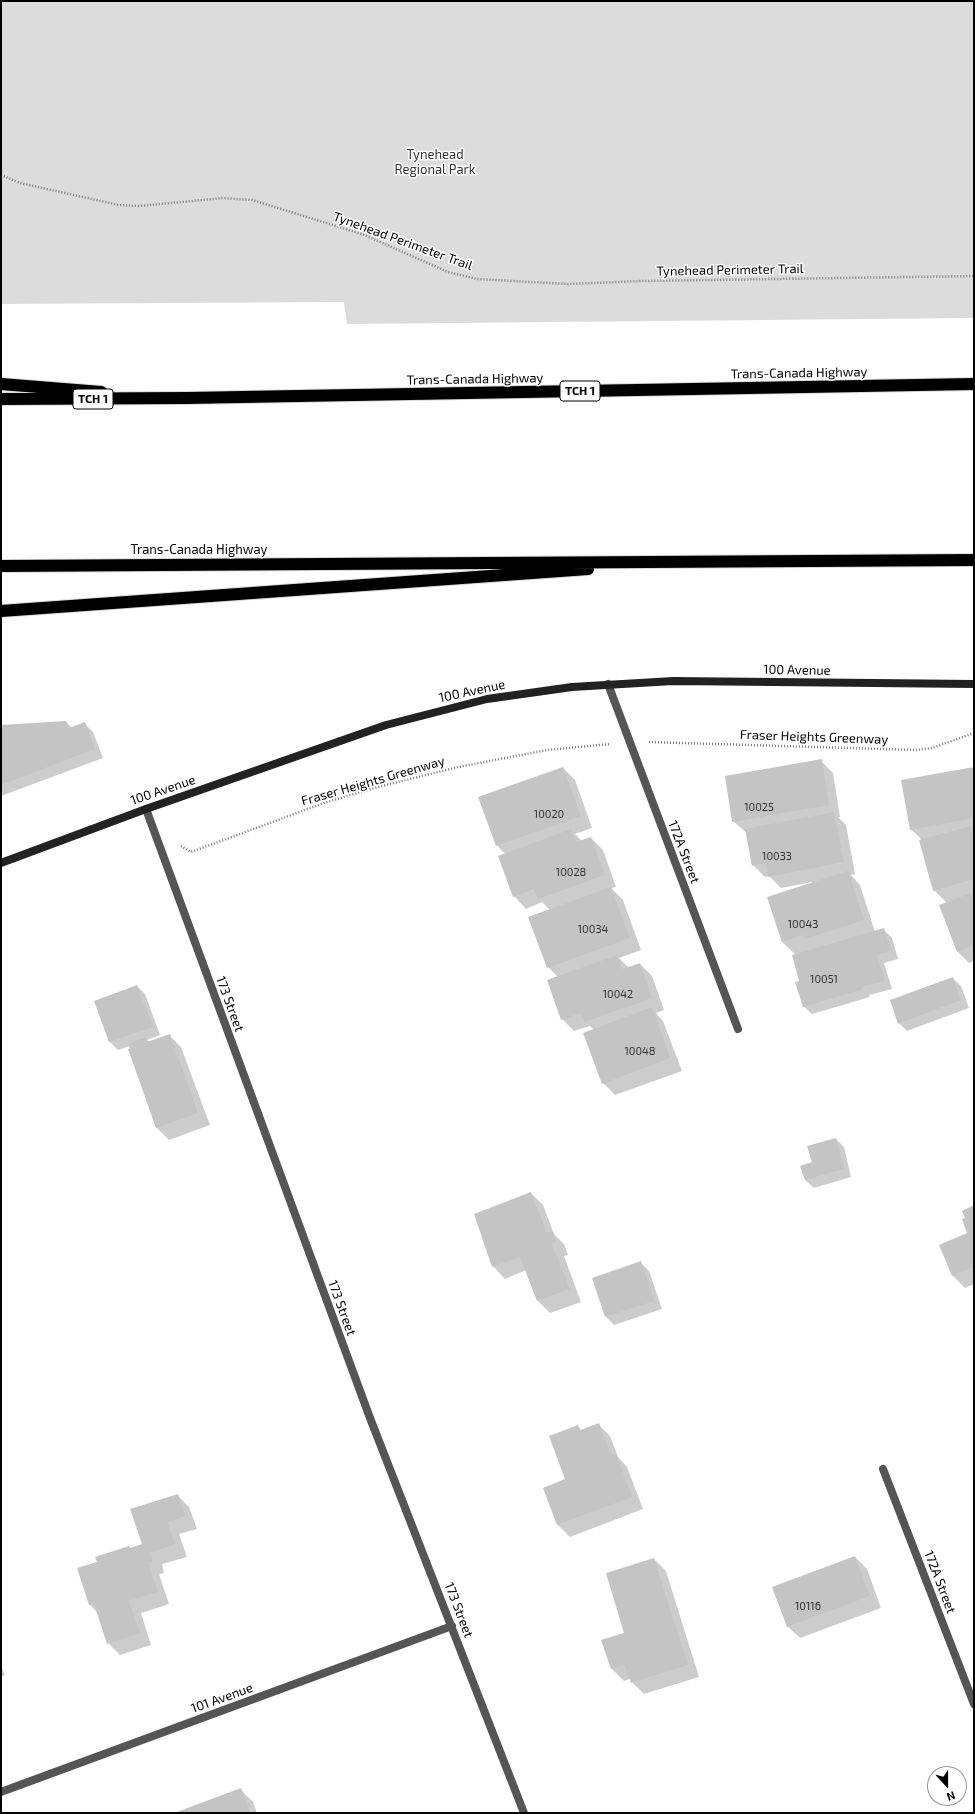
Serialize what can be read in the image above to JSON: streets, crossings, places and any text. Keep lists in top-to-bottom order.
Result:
{
  "streets": {
    "highway": ["Trans-Canada Highway", "TCH 1"],
    "street": [
      "100 Avenue",
      "172A Street",
      "173 Street",
      "101 Avenue"
    ],
    "path": ["Tynehead Perimeter Trail", "Fraser Heights Greenway"]
  },
  "crossings": [
    ["100 Avenue", "172A Street"],
    ["100 Avenue", "173 Street"],
    ["Fraser Heights Greenway", "173 Street"],
    ["173 Street", "101 Avenue"]
  ],
  "parks": ["Tynehead Regional Park"],
  "house_numbers": [
    "10025",
    "10020",
    "10033",
    "10028",
    "10043",
    "10034",
    "10051",
    "10042",
    "10048",
    "10116"
  ],
  "north": "bottom"
}
